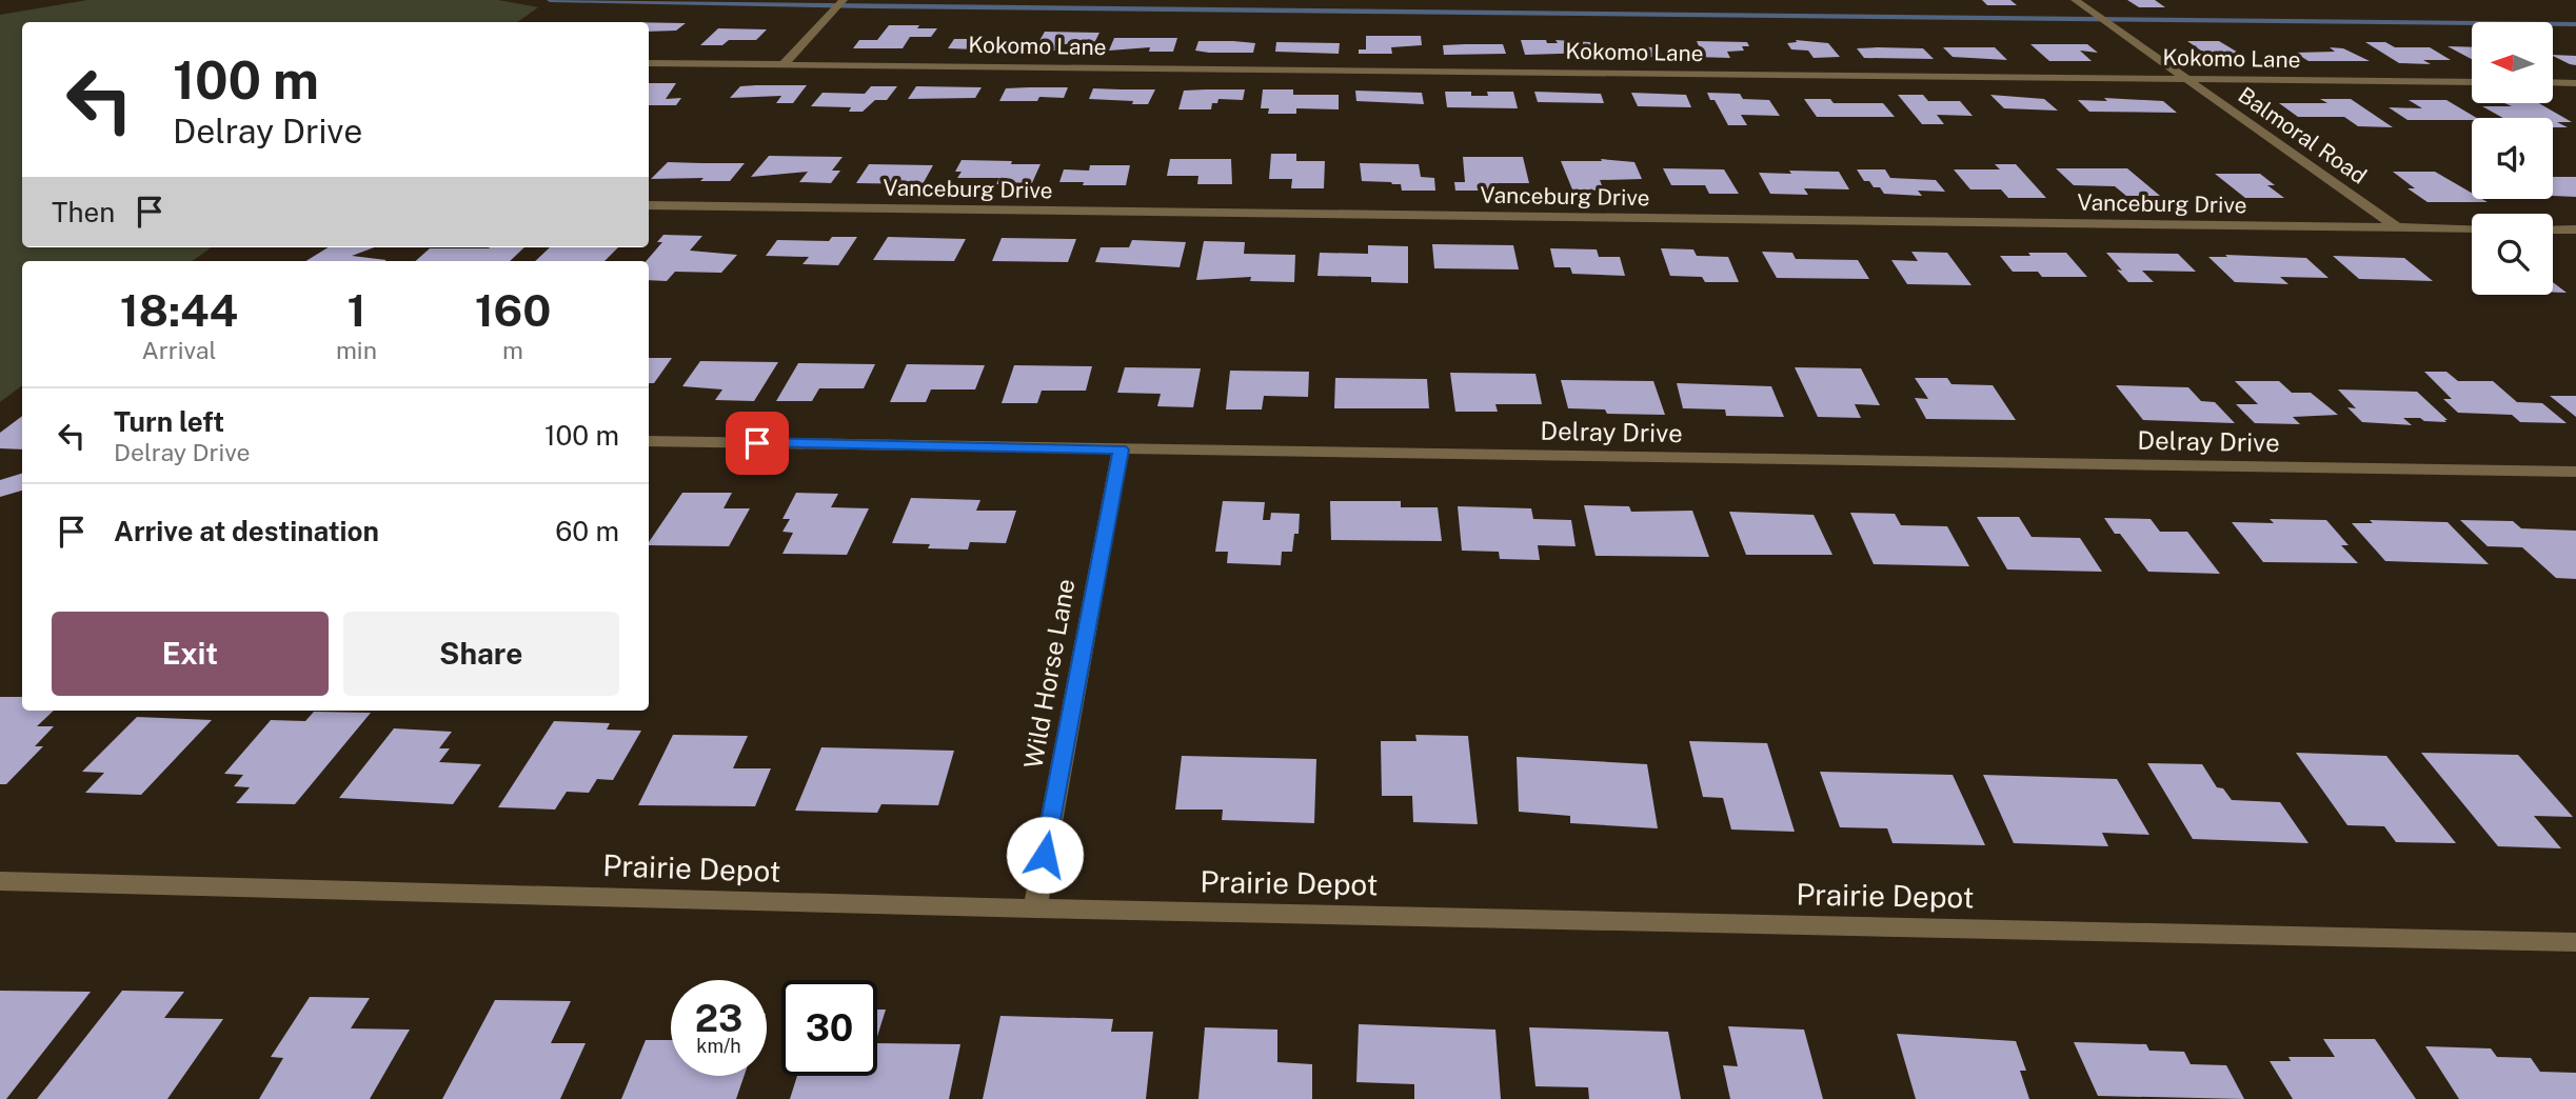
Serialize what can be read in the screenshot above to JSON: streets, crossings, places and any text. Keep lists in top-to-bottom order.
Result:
{
  "streets": {
    "street": [
      "Kokomo Lane",
      "Balmoral Road",
      "Vanceburg Drive",
      "Delray Drive",
      "Wild Horse Lane",
      "Prairie Depot"
    ]
  },
  "crossings": [
    ["Kokomo Lane", "Balmoral Road"],
    ["Balmoral Road", "Vanceburg Drive"],
    ["Delray Drive", "Wild Horse Lane"],
    ["Wild Horse Lane", "Prairie Depot"]
  ],
  "north": "left",
  "page": {
    "turn": ["100 m", "Delray Drive"],
    "then": "Then",
    "eta": [
      "18:44",
      "Arrival",
      "1",
      "min",
      "160",
      "m"
    ],
    "list": [
      {
        "name": "Turn left",
        "note": "Delray Drive",
        "value": "100 m"
      },
      {
        "name": "Arrive at destination",
        "value": "60 m"
      }
    ],
    "buttons": ["Exit", "Share"],
    "speed": "23 km/h",
    "limit": "30"
  }
}
